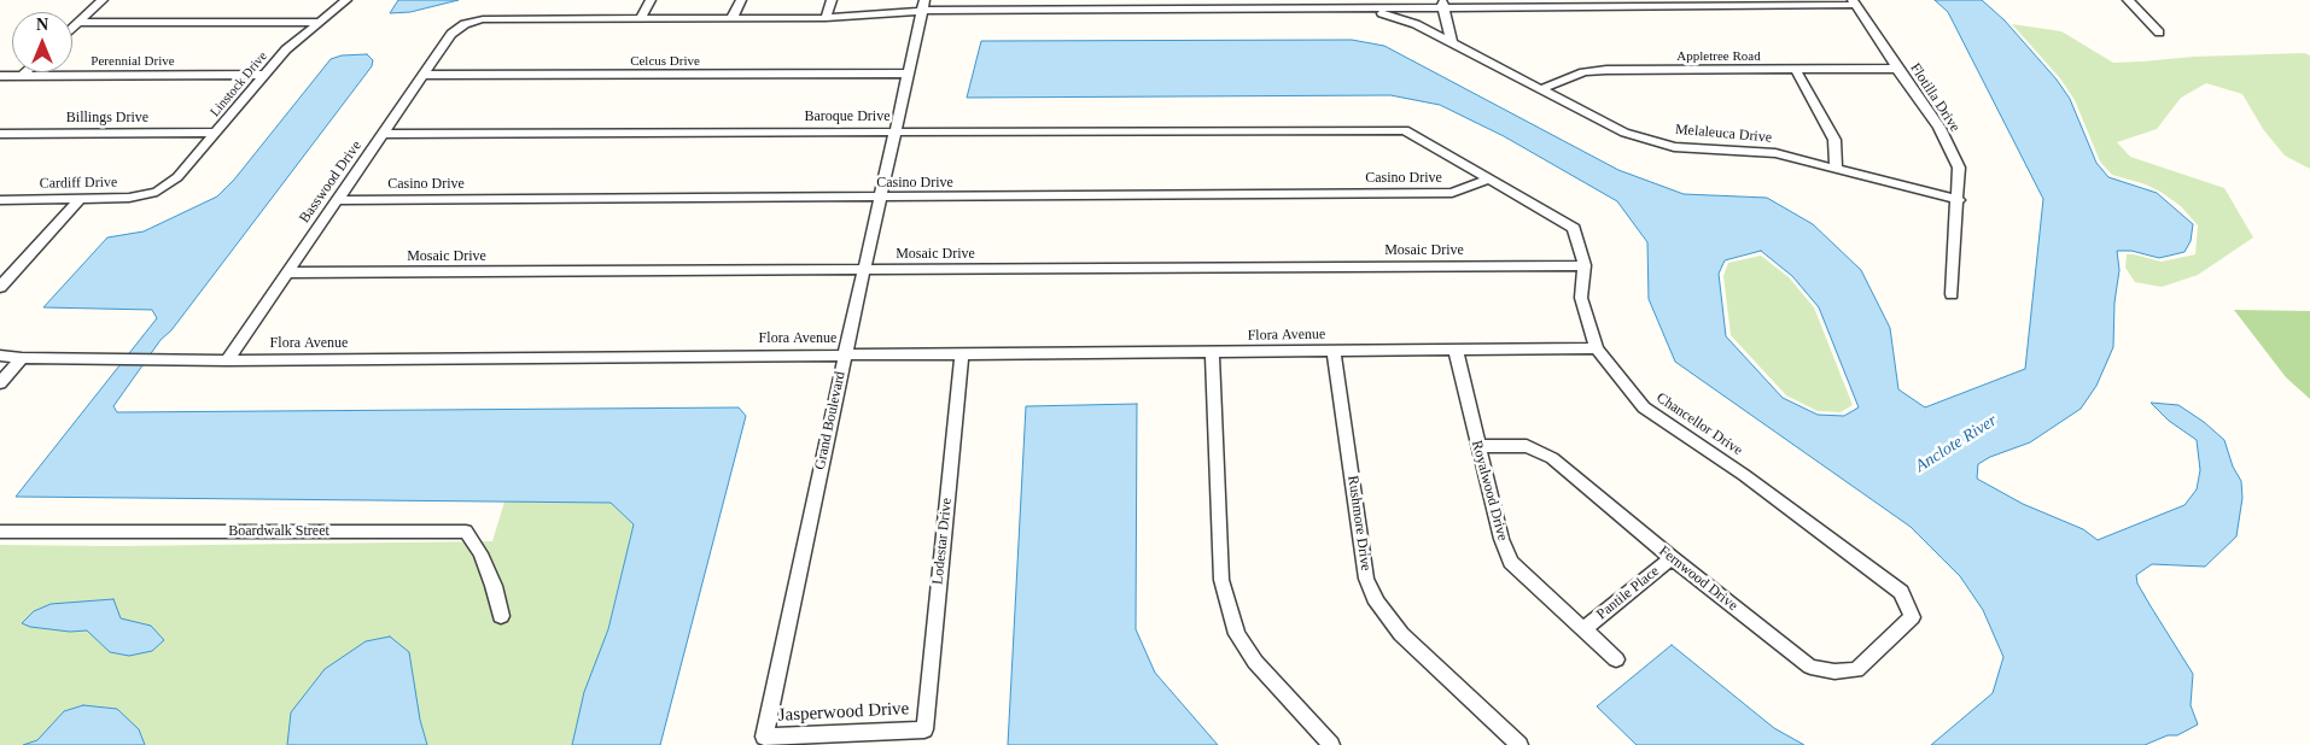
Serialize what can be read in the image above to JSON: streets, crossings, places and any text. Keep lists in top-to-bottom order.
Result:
{
  "streets": {
    "street": [
      "Appletree Road",
      "Perennial Drive",
      "Celcus Drive",
      "Linstock Drive",
      "Flotilla Drive",
      "Baroque Drive",
      "Billings Drive",
      "Melaleuca Drive",
      "Casino Drive",
      "Basswood Drive",
      "Cardiff Drive",
      "Mosaic Drive",
      "Flora Avenue",
      "Grand Boulevard",
      "Chancellor Drive",
      "Royalwood Drive",
      "Rushmore Drive",
      "Boardwalk Street",
      "Lodestar Drive",
      "Fernwood Drive",
      "Pantile Place",
      "Jasperwood Drive"
    ]
  },
  "crossings": [
    ["Appletree Road", "Flotilla Drive"],
    ["Appletree Road", "Melaleuca Drive"],
    ["Perennial Drive", "Linstock Drive"],
    ["Celcus Drive", "Basswood Drive"],
    ["Celcus Drive", "Grand Boulevard"],
    ["Linstock Drive", "Billings Drive"],
    ["Linstock Drive", "Cardiff Drive"],
    ["Flotilla Drive", "Melaleuca Drive"],
    ["Baroque Drive", "Basswood Drive"],
    ["Baroque Drive", "Grand Boulevard"],
    ["Baroque Drive", "Chancellor Drive"],
    ["Casino Drive", "Basswood Drive"],
    ["Casino Drive", "Grand Boulevard"],
    ["Casino Drive", "Chancellor Drive"],
    ["Basswood Drive", "Mosaic Drive"],
    ["Basswood Drive", "Flora Avenue"],
    ["Mosaic Drive", "Grand Boulevard"],
    ["Mosaic Drive", "Chancellor Drive"],
    ["Flora Avenue", "Grand Boulevard"],
    ["Flora Avenue", "Chancellor Drive"],
    ["Flora Avenue", "Royalwood Drive"],
    ["Flora Avenue", "Rushmore Drive"],
    ["Flora Avenue", "Lodestar Drive"],
    ["Grand Boulevard", "Jasperwood Drive"],
    ["Chancellor Drive", "Fernwood Drive"],
    ["Royalwood Drive", "Fernwood Drive"],
    ["Royalwood Drive", "Pantile Place"],
    ["Lodestar Drive", "Jasperwood Drive"],
    ["Fernwood Drive", "Pantile Place"]
  ],
  "water": ["Anclote River"],
  "north": "top"
}
